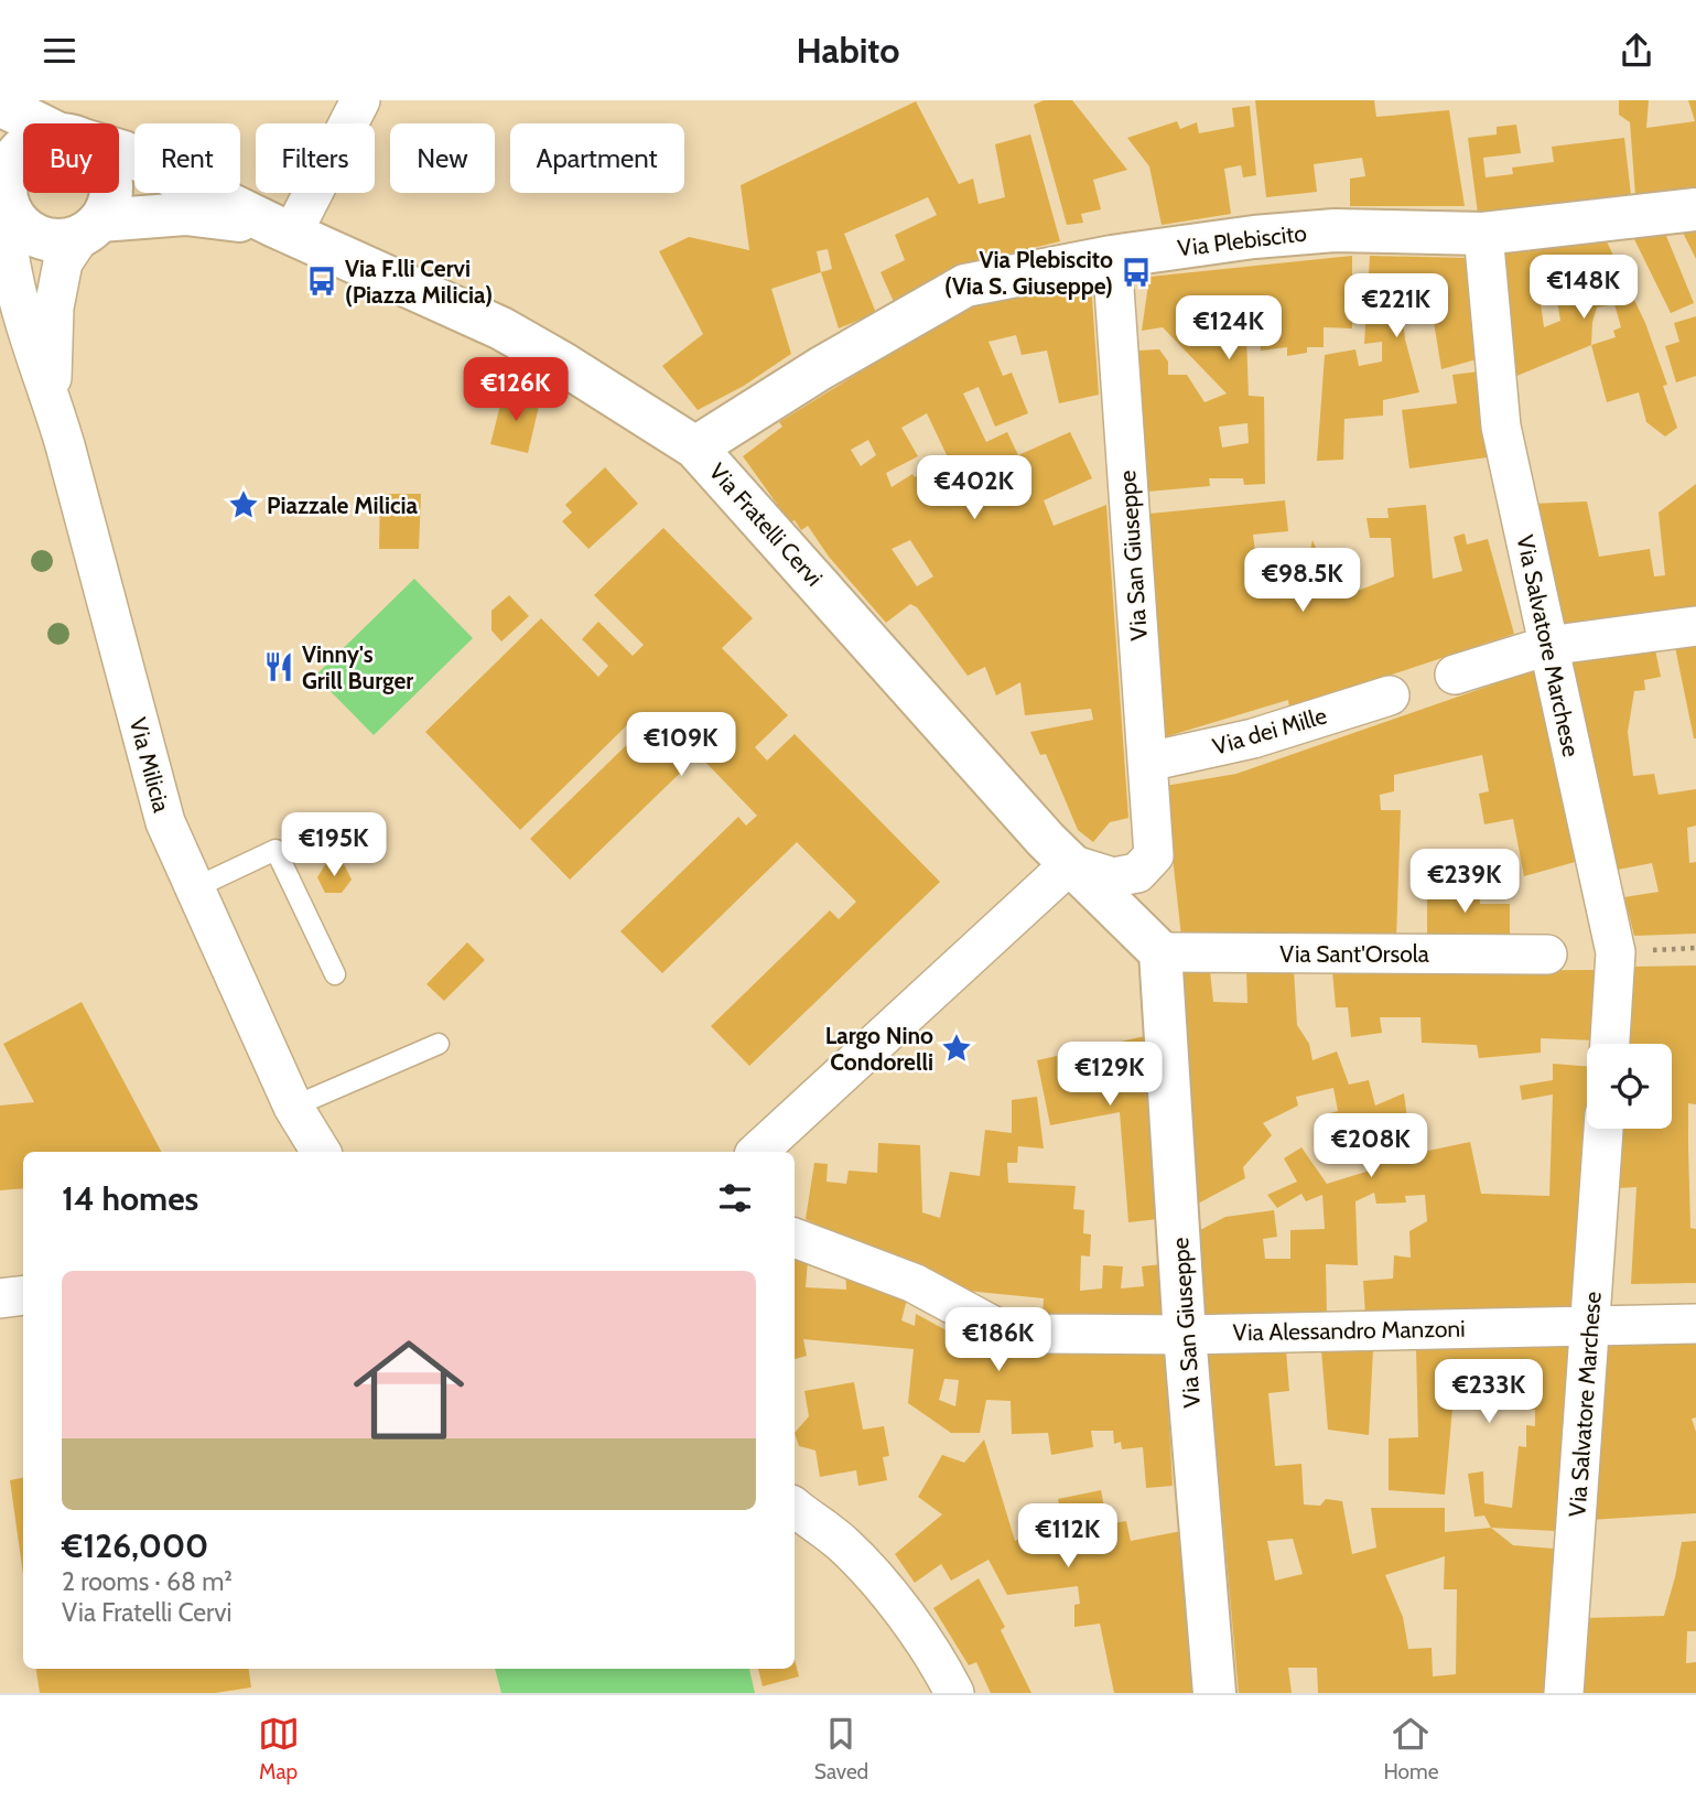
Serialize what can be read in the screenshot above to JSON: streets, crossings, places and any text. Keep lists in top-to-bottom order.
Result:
{
  "streets": {
    "main road": ["Via Plebiscito", "Via Fratelli Cervi", "Via San Giuseppe"],
    "street": [
      "Via Salvatore Marchese",
      "Via dei Mille",
      "Via Milicia",
      "Via Sant'Orsola",
      "Via Alessandro Manzoni"
    ]
  },
  "crossings": [
    ["Via Plebiscito", "Via Fratelli Cervi"],
    ["Via Plebiscito", "Via San Giuseppe"],
    ["Via Plebiscito", "Via Salvatore Marchese"],
    ["Via Fratelli Cervi", "Via San Giuseppe"],
    ["Via Fratelli Cervi", "Via Sant'Orsola"],
    ["Via San Giuseppe", "Via dei Mille"],
    ["Via San Giuseppe", "Via Sant'Orsola"],
    ["Via San Giuseppe", "Via Alessandro Manzoni"],
    ["Via Salvatore Marchese", "Via Alessandro Manzoni"]
  ],
  "places": {
    "bus stop": ["Via Plebiscito (Via S. Giuseppe)", "Via F.lli Cervi (Piazza Milicia)"],
    "place": ["Piazzale Milicia", "Largo Nino Condorelli"],
    "restaurant": ["Vinny's Grill Burger"]
  },
  "page": {
    "header": "Habito",
    "chip": [
      "Buy",
      "Rent",
      "Filters",
      "New",
      "Apartment"
    ],
    "price": [
      "€148K",
      "€221K",
      "€124K",
      "€126K",
      "€402K",
      "€98.5K",
      "€109K",
      "€195K",
      "€239K",
      "€129K",
      "€208K",
      "€186K",
      "€233K",
      "€112K"
    ],
    "heading": "14 homes",
    "list": [
      {
        "name": "€126,000",
        "note": "2 rooms · 68 m² · Via Fratelli Cervi"
      }
    ],
    "tabs": ["Map", "Saved", "Home"]
  }
}
